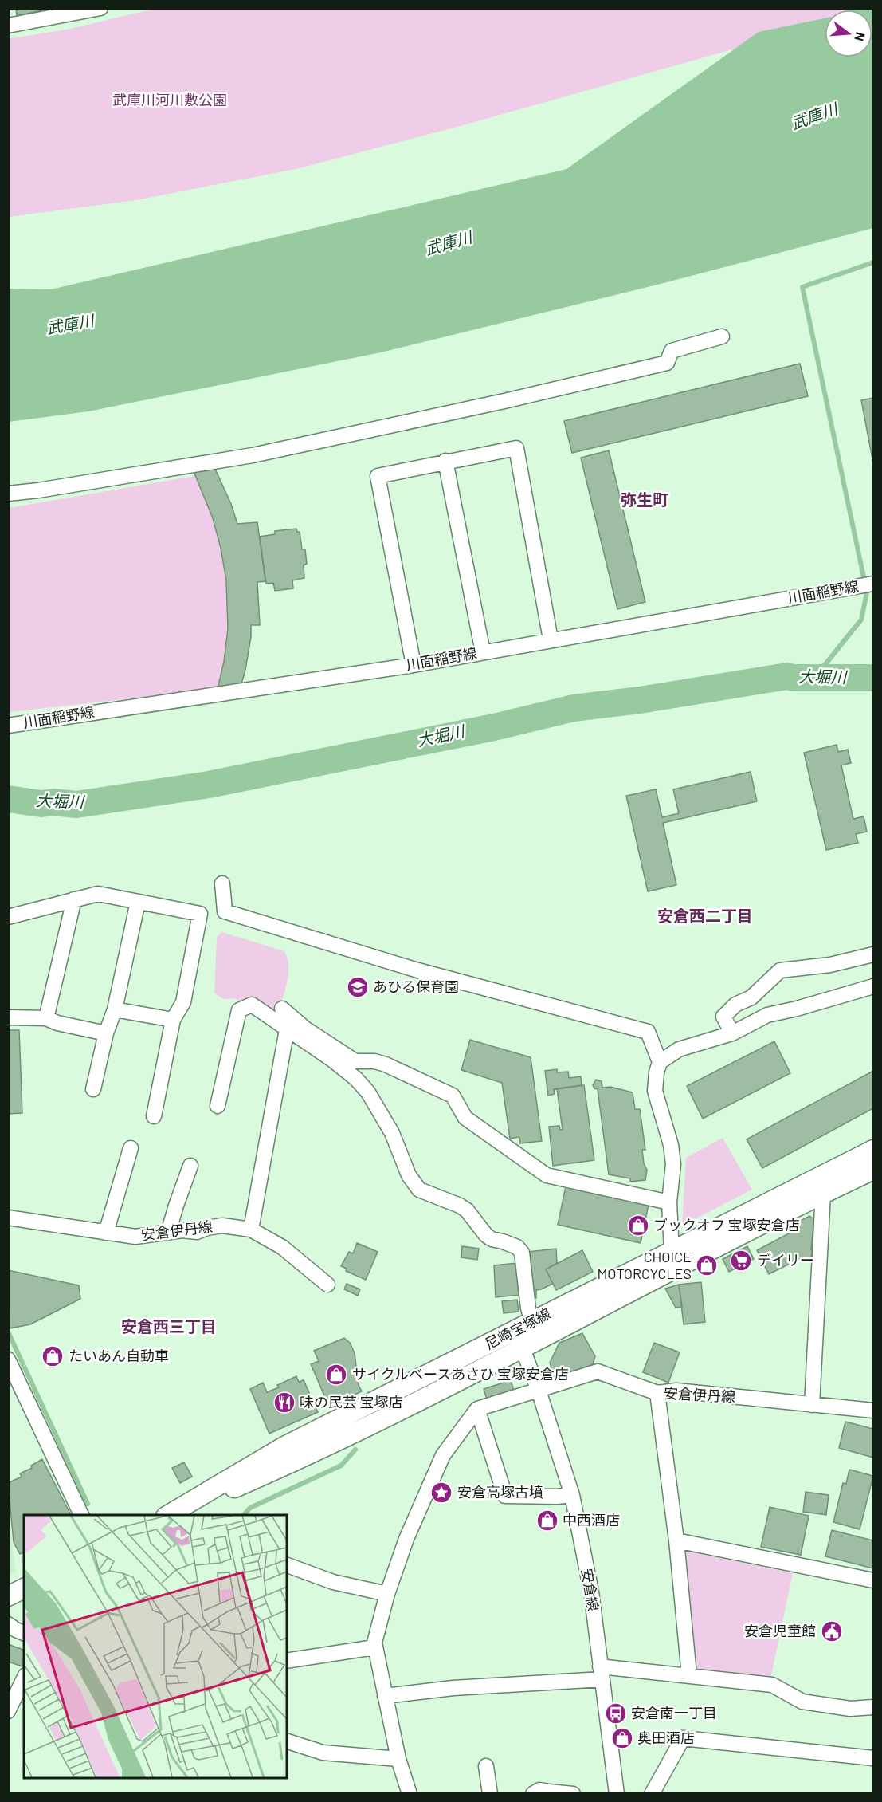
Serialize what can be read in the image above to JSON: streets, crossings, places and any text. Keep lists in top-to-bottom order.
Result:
{
  "streets": {
    "main road": ["尼崎宝塚線"],
    "street": ["川面稲野線", "安倉伊丹線", "安倉線"]
  },
  "crossings": [
    ["安倉伊丹線", "安倉線"]
  ],
  "districts": ["弥生町", "安倉西二丁目", "安倉西三丁目"],
  "water": ["武庫川", "大堀川"],
  "parks": ["武庫川河川敷公園"],
  "places": {
    "school or university": ["あひる保育園"],
    "shop": [
      "ブックオフ 宝塚安倉店",
      "CHOICE MOTORCYCLES",
      "たいあん自動車",
      "サイクルベースあさひ 宝塚安倉店",
      "中西酒店",
      "奥田酒店"
    ],
    "supermarket": ["デイリー"],
    "restaurant": ["味の民芸 宝塚店"],
    "place": ["安倉高塚古墳"],
    "public building": ["安倉児童館"],
    "bus stop": ["安倉南一丁目"]
  },
  "north": "right"
}
